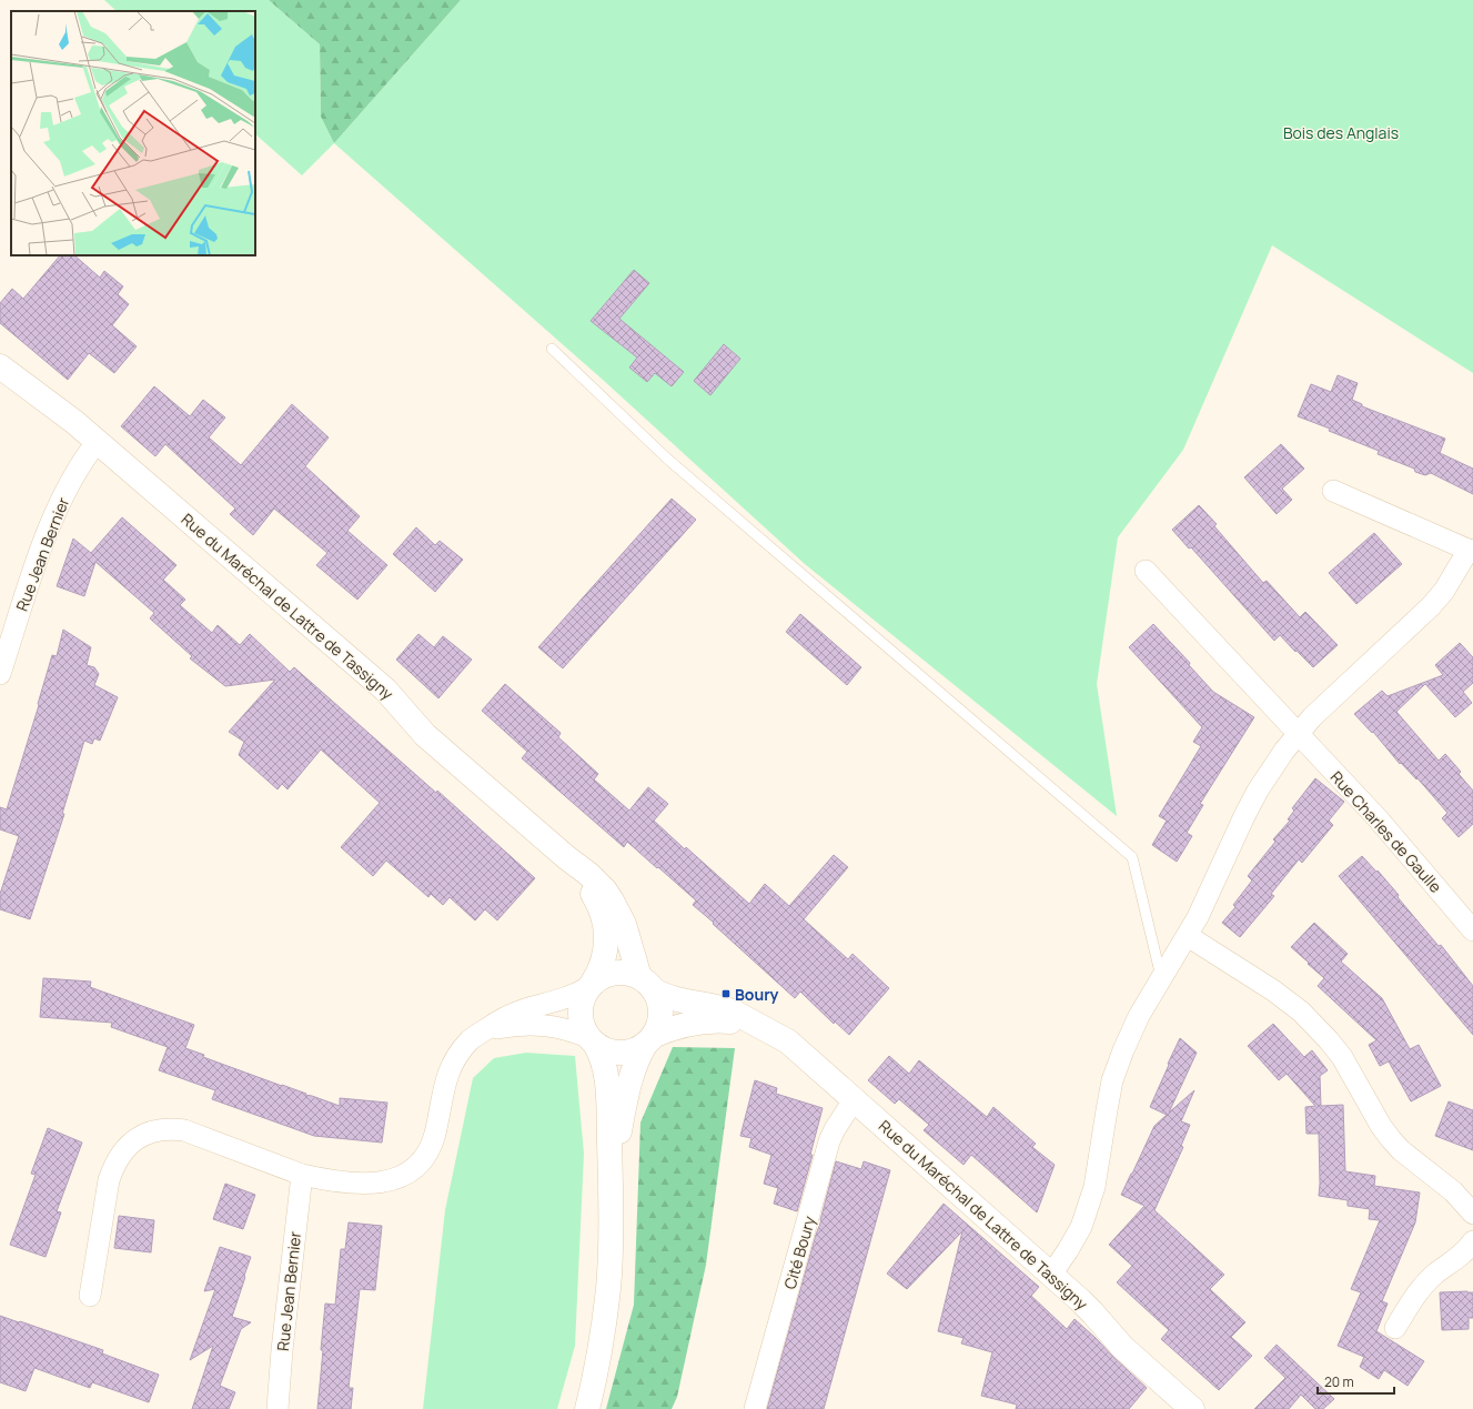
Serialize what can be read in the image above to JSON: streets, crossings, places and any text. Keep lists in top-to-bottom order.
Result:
{
  "streets": {
    "street": [
      "Rue Jean Bernier",
      "Rue du Maréchal de Lattre de Tassigny",
      "Rue Charles de Gaulle",
      "Cité Boury"
    ]
  },
  "crossings": [
    ["Rue Jean Bernier", "Rue du Maréchal de Lattre de Tassigny"],
    ["Rue du Maréchal de Lattre de Tassigny", "Cité Boury"]
  ],
  "parks": ["Bois des Anglais"],
  "places": {
    "transit": ["Boury"]
  },
  "scale_bar": "20 m"
}
